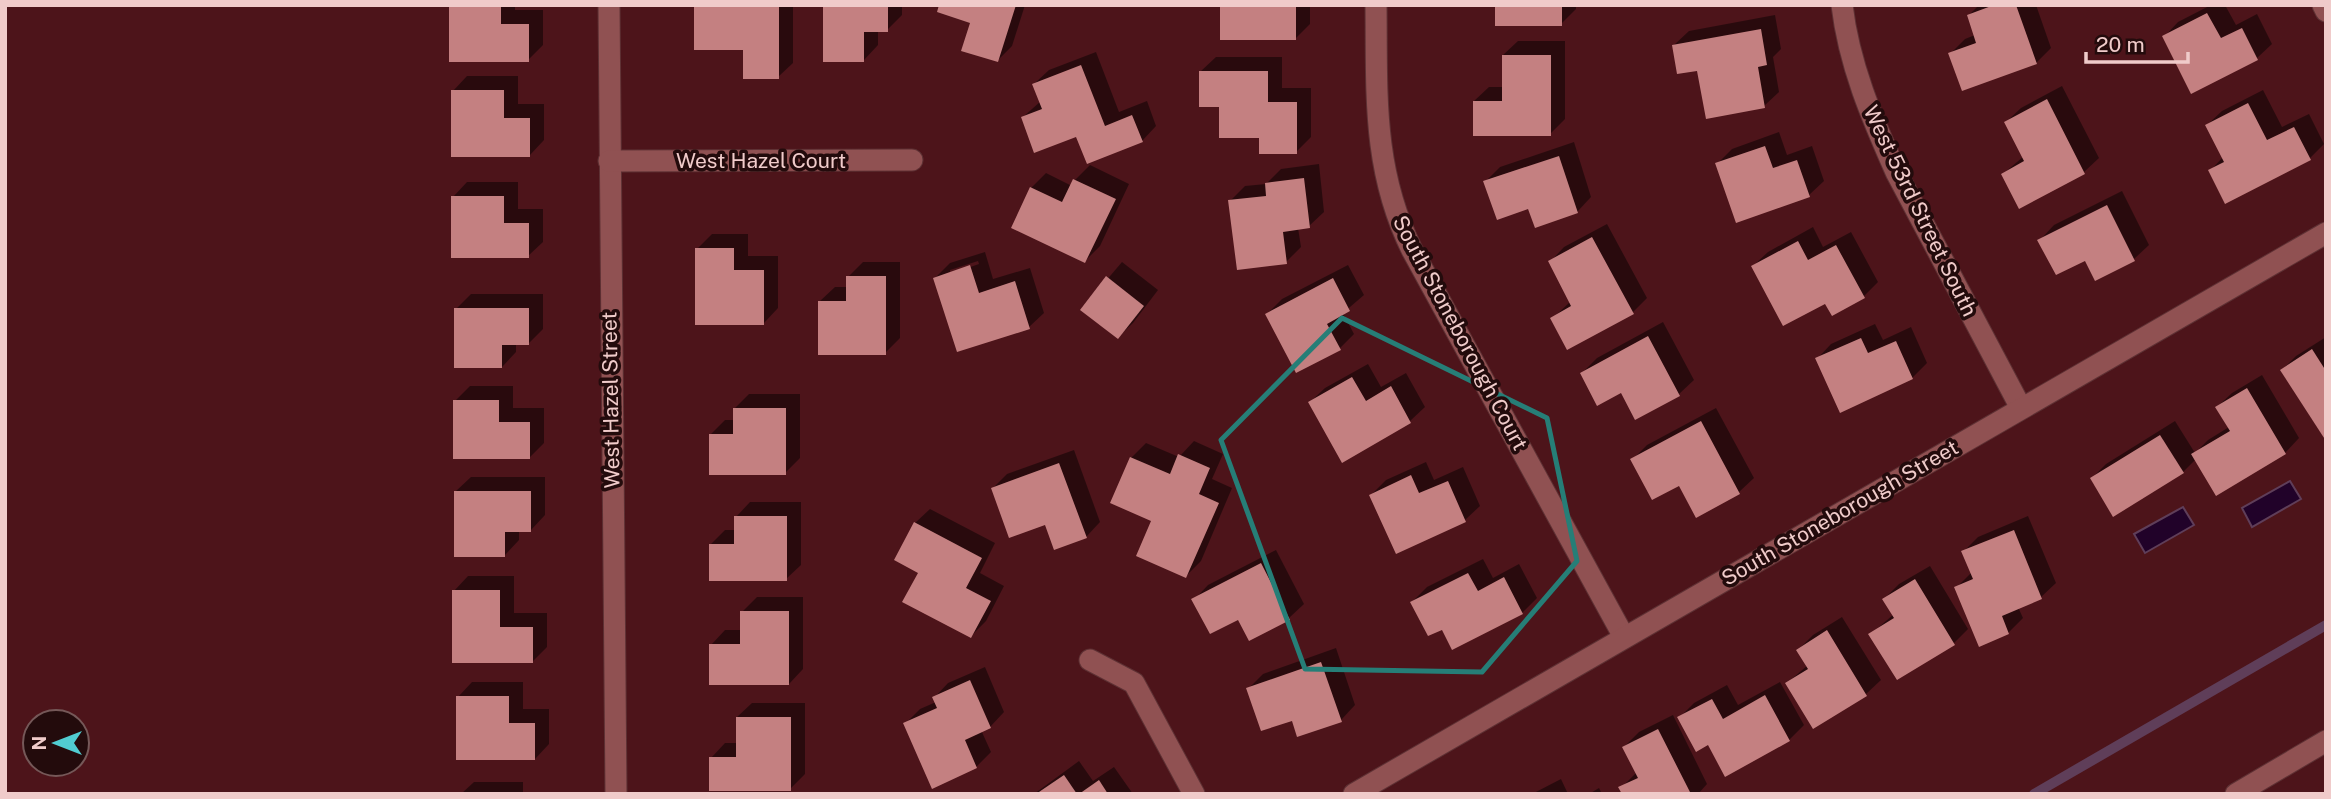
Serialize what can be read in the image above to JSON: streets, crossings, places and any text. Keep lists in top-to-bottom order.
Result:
{
  "streets": {
    "street": [
      "West Hazel Court",
      "West 53rd Street South",
      "South Stoneborough Court",
      "West Hazel Street",
      "South Stoneborough Street"
    ]
  },
  "crossings": [
    ["West Hazel Court", "West Hazel Street"],
    ["West 53rd Street South", "South Stoneborough Street"],
    ["South Stoneborough Court", "South Stoneborough Street"]
  ],
  "scale_bar": "20 m",
  "north": "left"
}
